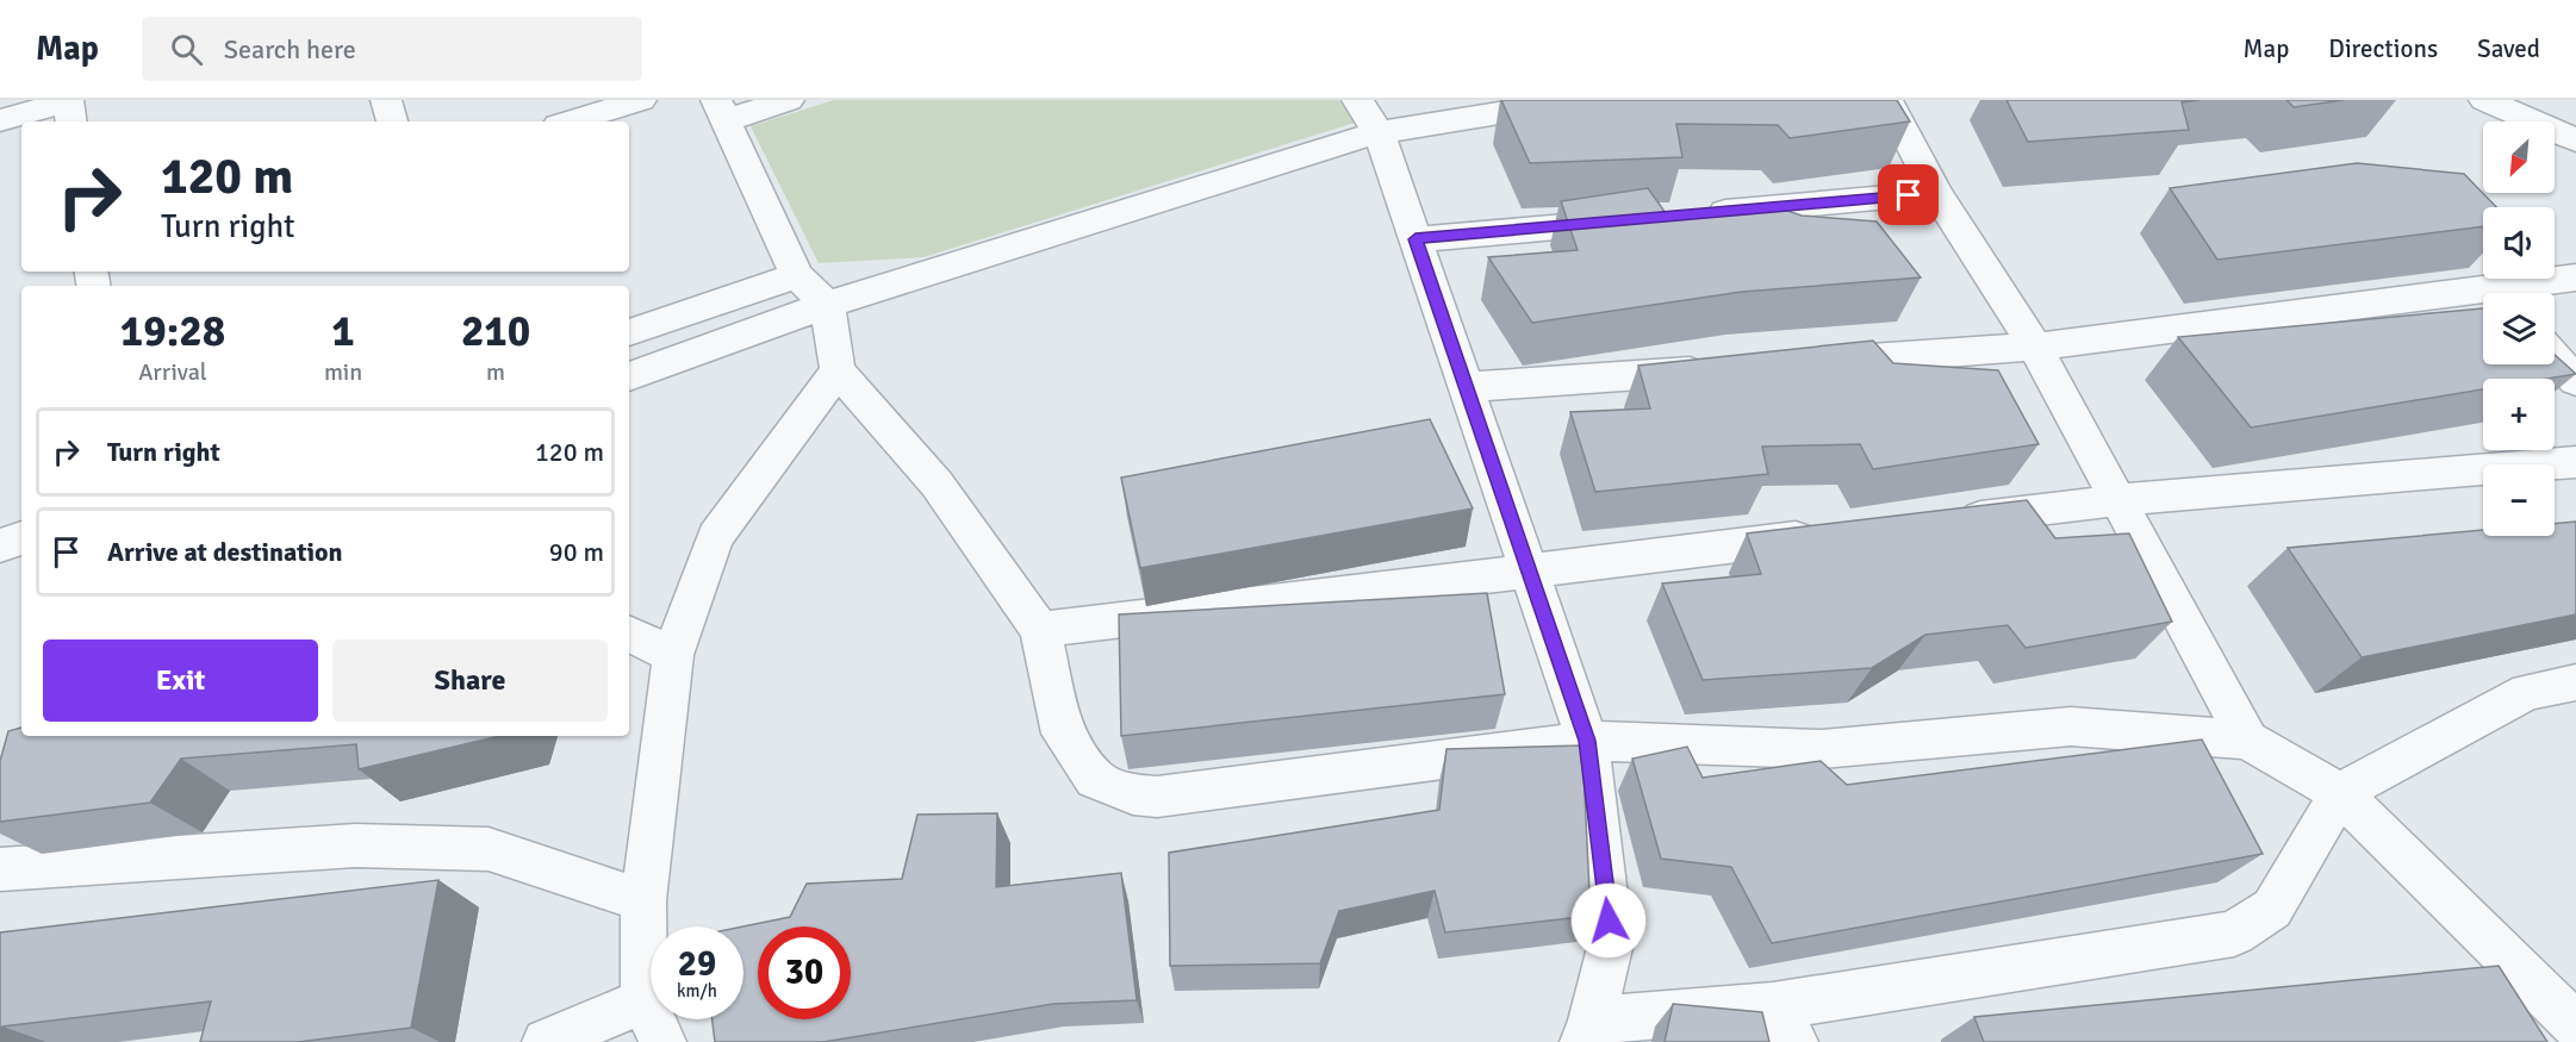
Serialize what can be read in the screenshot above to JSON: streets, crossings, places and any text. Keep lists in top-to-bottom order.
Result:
{
  "north": "bottom left",
  "page": {
    "header": "Map",
    "search": "Search here",
    "nav": ["Map", "Directions", "Saved"],
    "map_buttons": ["+", "−"],
    "turn": ["120 m", "Turn right"],
    "eta": [
      "19:28",
      "Arrival",
      "1",
      "min",
      "210",
      "m"
    ],
    "list": [
      {
        "name": "Turn right",
        "value": "120 m"
      },
      {
        "name": "Arrive at destination",
        "value": "90 m"
      }
    ],
    "buttons": ["Exit", "Share"],
    "speed": "29 km/h",
    "limit": "30"
  }
}
